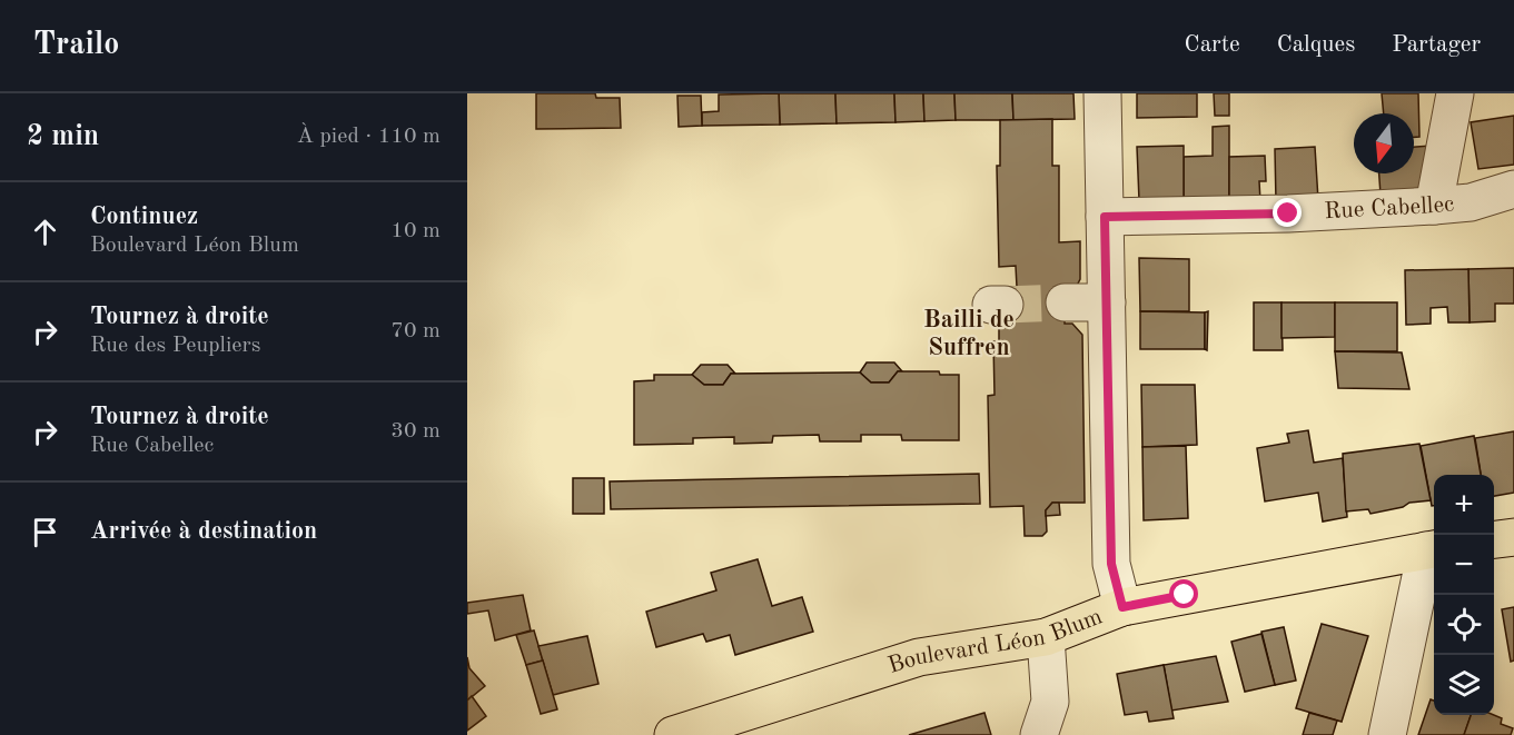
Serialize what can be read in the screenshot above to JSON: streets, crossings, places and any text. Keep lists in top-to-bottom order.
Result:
{
  "streets": {
    "main road": ["Boulevard Léon Blum"],
    "street": ["Rue Cabellec"]
  },
  "districts": ["Bailli de Suffren"],
  "north": "bottom",
  "page": {
    "header": "Trailo",
    "nav": ["Carte", "Calques", "Partager"],
    "heading": ["2 min", "À pied · 110 m"],
    "list": [
      ["Continuez", "Boulevard Léon Blum", "10 m"],
      ["Tournez à droite", "Rue des Peupliers", "70 m"],
      ["Tournez à droite", "Rue Cabellec", "30 m"],
      "Arrivée à destination"
    ],
    "map_buttons": ["+", "−"]
  }
}
